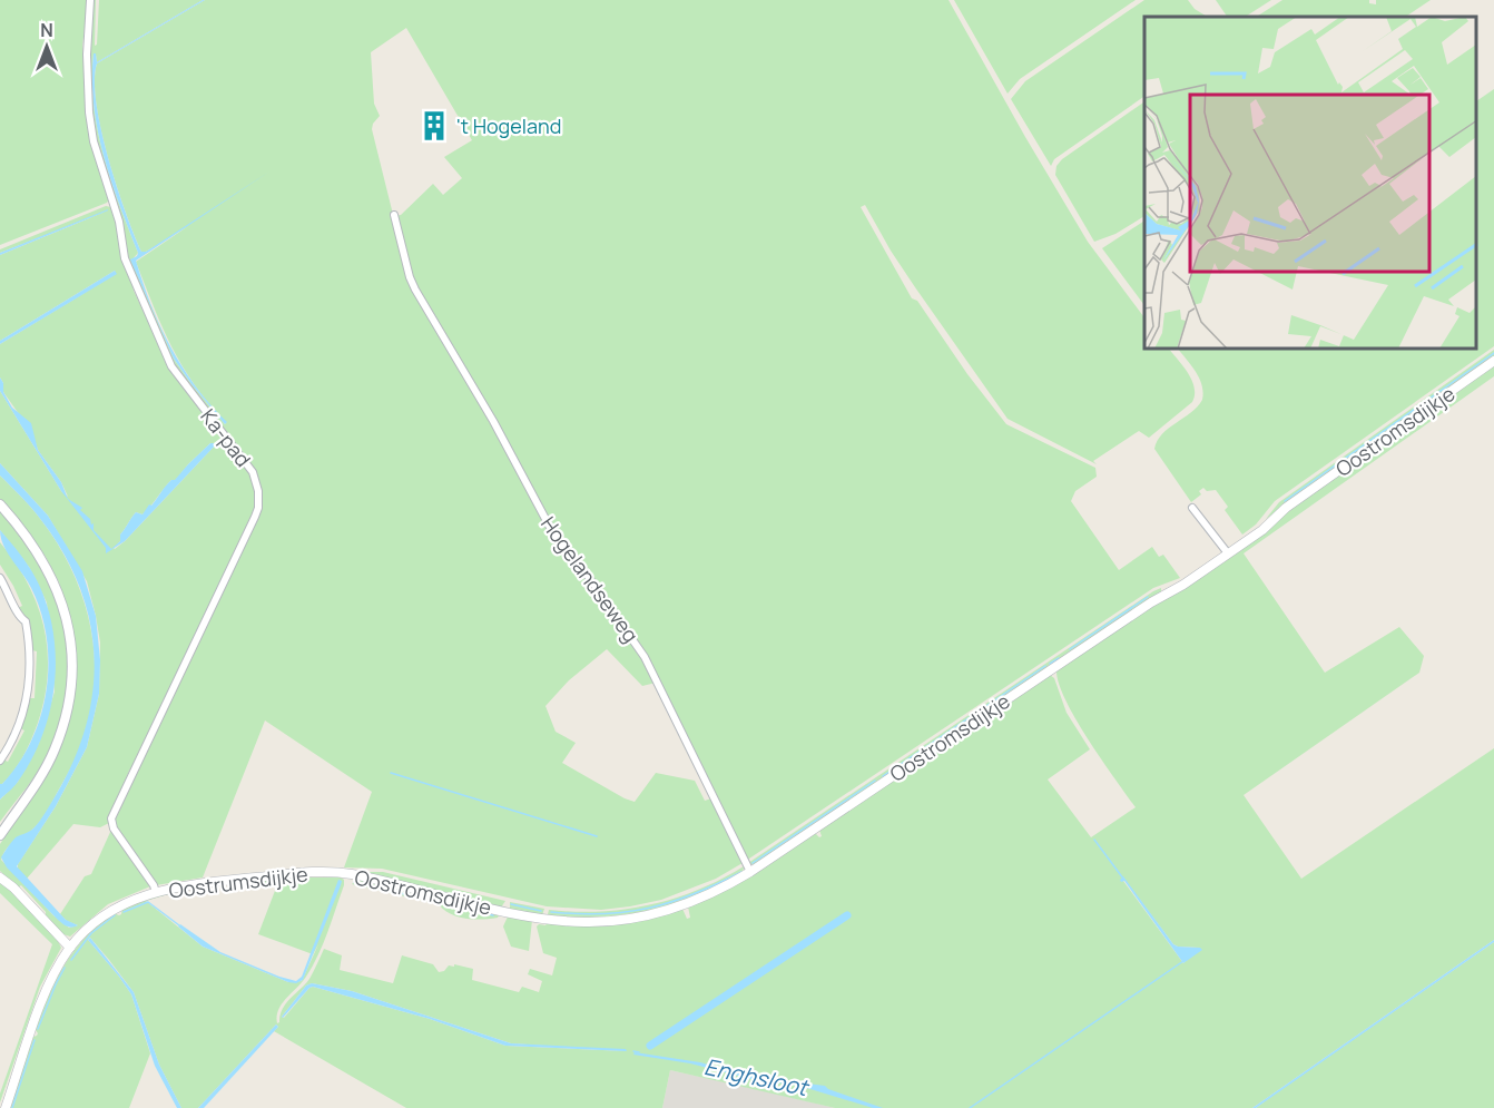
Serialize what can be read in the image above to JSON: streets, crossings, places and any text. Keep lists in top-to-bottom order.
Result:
{
  "streets": {
    "street": [
      "Oostromsdijkje",
      "Ka-pad",
      "Hogelandseweg",
      "Oostrumsdijkje"
    ]
  },
  "crossings": [
    ["Oostromsdijkje", "Hogelandseweg"],
    ["Oostromsdijkje", "Oostrumsdijkje"],
    ["Ka-pad", "Oostrumsdijkje"]
  ],
  "water": ["Enghsloot"],
  "places": {
    "building": ["'t Hogeland"]
  },
  "north": "top"
}
